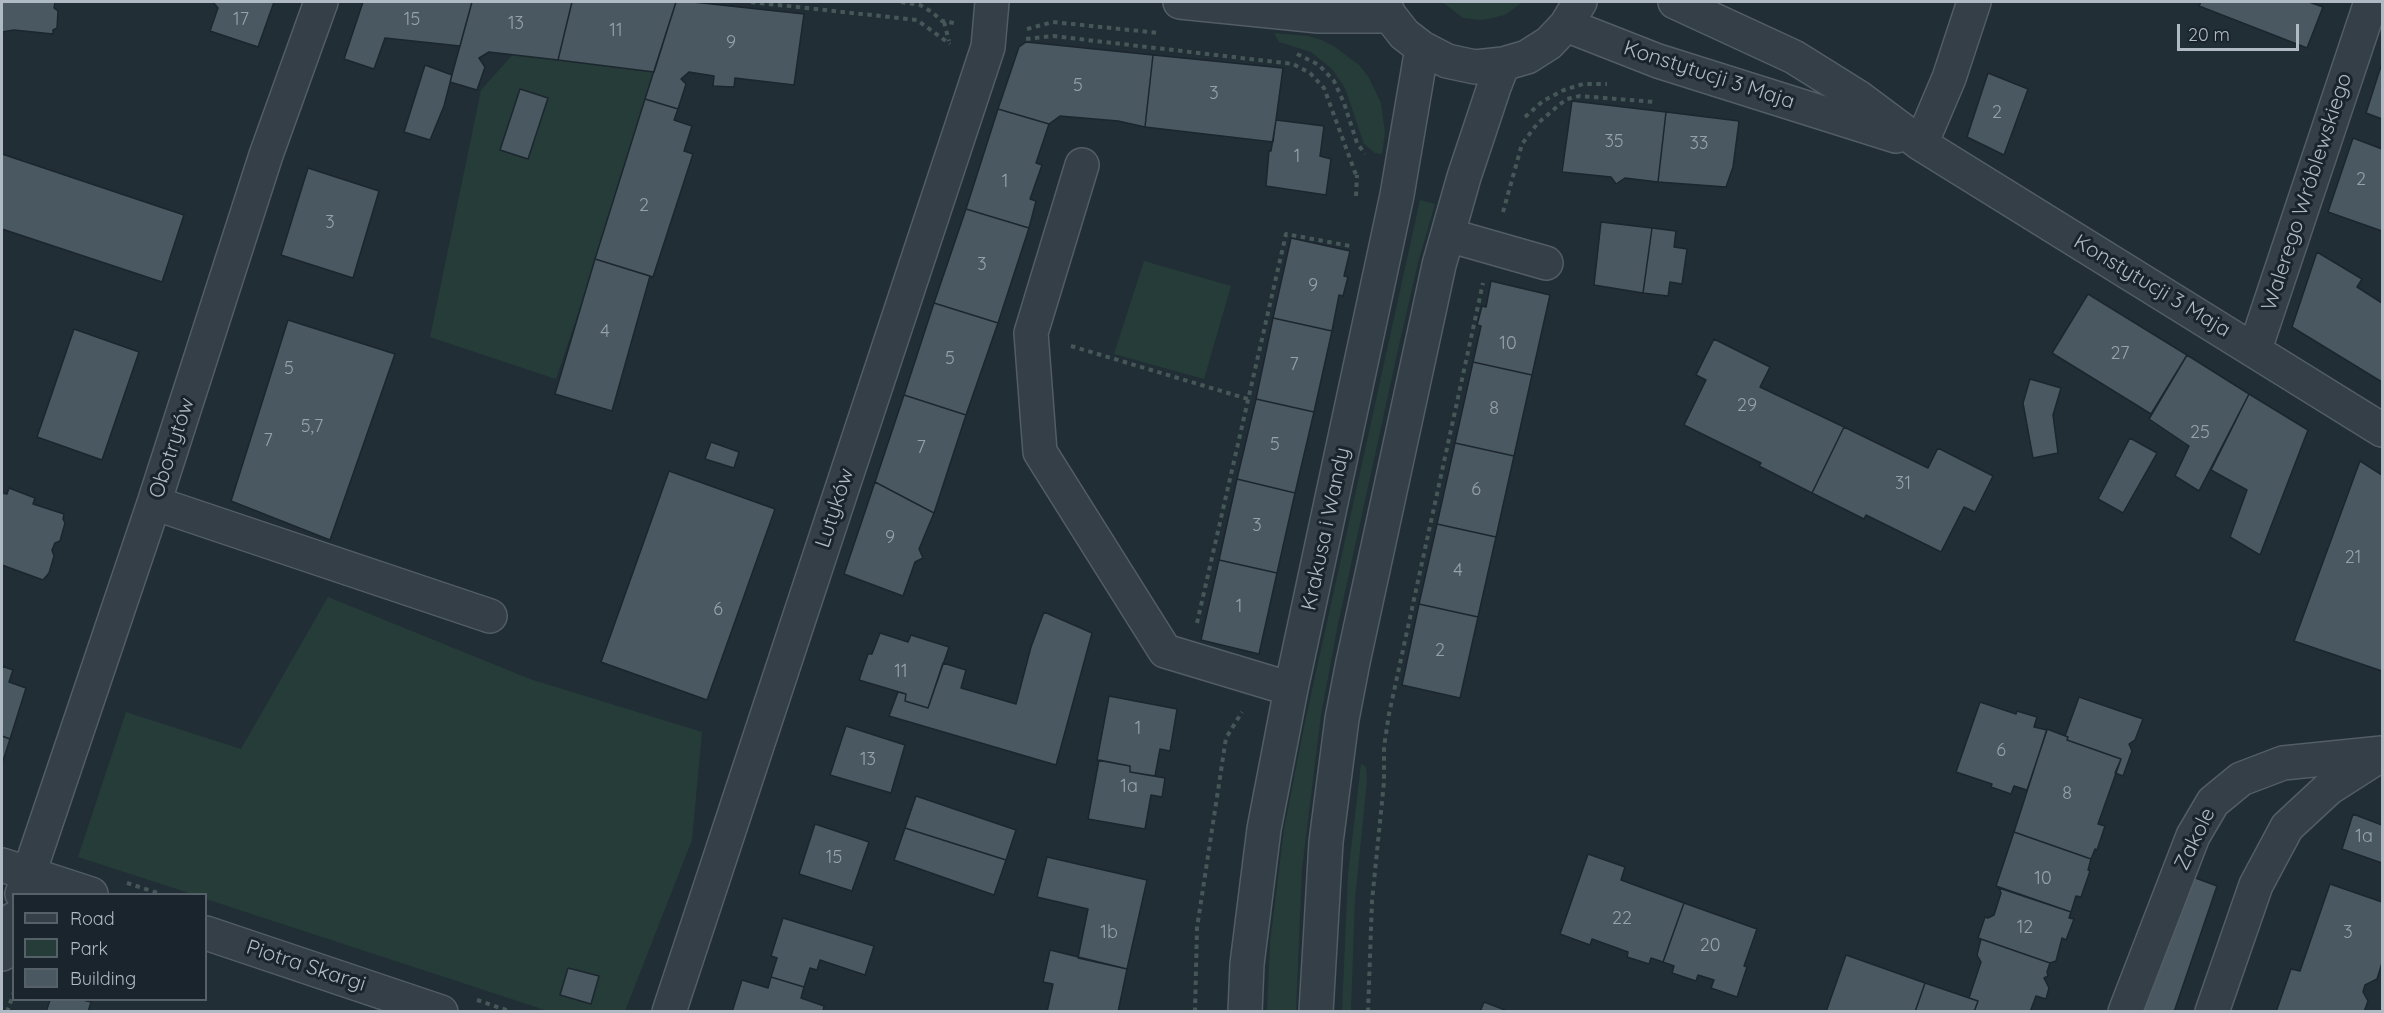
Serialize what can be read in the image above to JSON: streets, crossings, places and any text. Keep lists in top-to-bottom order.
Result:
{
  "streets": {
    "street": [
      "Konstytucji 3 Maja",
      "Walerego Wróblewskiego",
      "Obotrytów",
      "Lutyków",
      "Krakusa i Wandy",
      "Zakole",
      "Piotra Skargi"
    ]
  },
  "crossings": [
    ["Konstytucji 3 Maja", "Walerego Wróblewskiego"]
  ],
  "house_numbers": [
    "17",
    "15",
    "13",
    "11",
    "9",
    "5",
    "3",
    "2",
    "35",
    "33",
    "1",
    "2",
    "1",
    "2",
    "3",
    "3",
    "9",
    "4",
    "10",
    "27",
    "5",
    "7",
    "5",
    "29",
    "8",
    "5,7",
    "25",
    "7",
    "5",
    "7",
    "31",
    "6",
    "3",
    "9",
    "21",
    "4",
    "1",
    "6",
    "2",
    "11",
    "1",
    "6",
    "13",
    "1a",
    "8",
    "1a",
    "15",
    "10",
    "22",
    "12",
    "1b",
    "3",
    "20"
  ],
  "legend": ["Road", "Park", "Building"],
  "scale_bar": "20 m"
}
